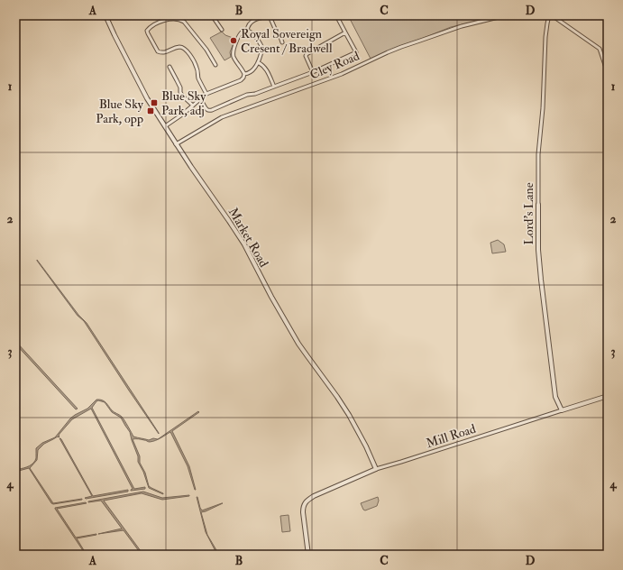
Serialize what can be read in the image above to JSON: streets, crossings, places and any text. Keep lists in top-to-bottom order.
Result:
{
  "streets": {
    "street": [
      "Cley Road",
      "Lord's Lane",
      "Market Road",
      "Mill Road"
    ]
  },
  "crossings": [
    ["Cley Road", "Market Road"],
    ["Lord's Lane", "Mill Road"],
    ["Market Road", "Mill Road"]
  ],
  "places": {
    "other": ["Royal Sovereign Cresent / Bradwell"],
    "transit": ["Blue Sky Park, adj", "Blue Sky Park, opp"]
  },
  "grid": {
    "columns": [
      "A",
      "B",
      "C",
      "D"
    ],
    "rows": [
      "1",
      "2",
      "3",
      "4"
    ]
  }
}
